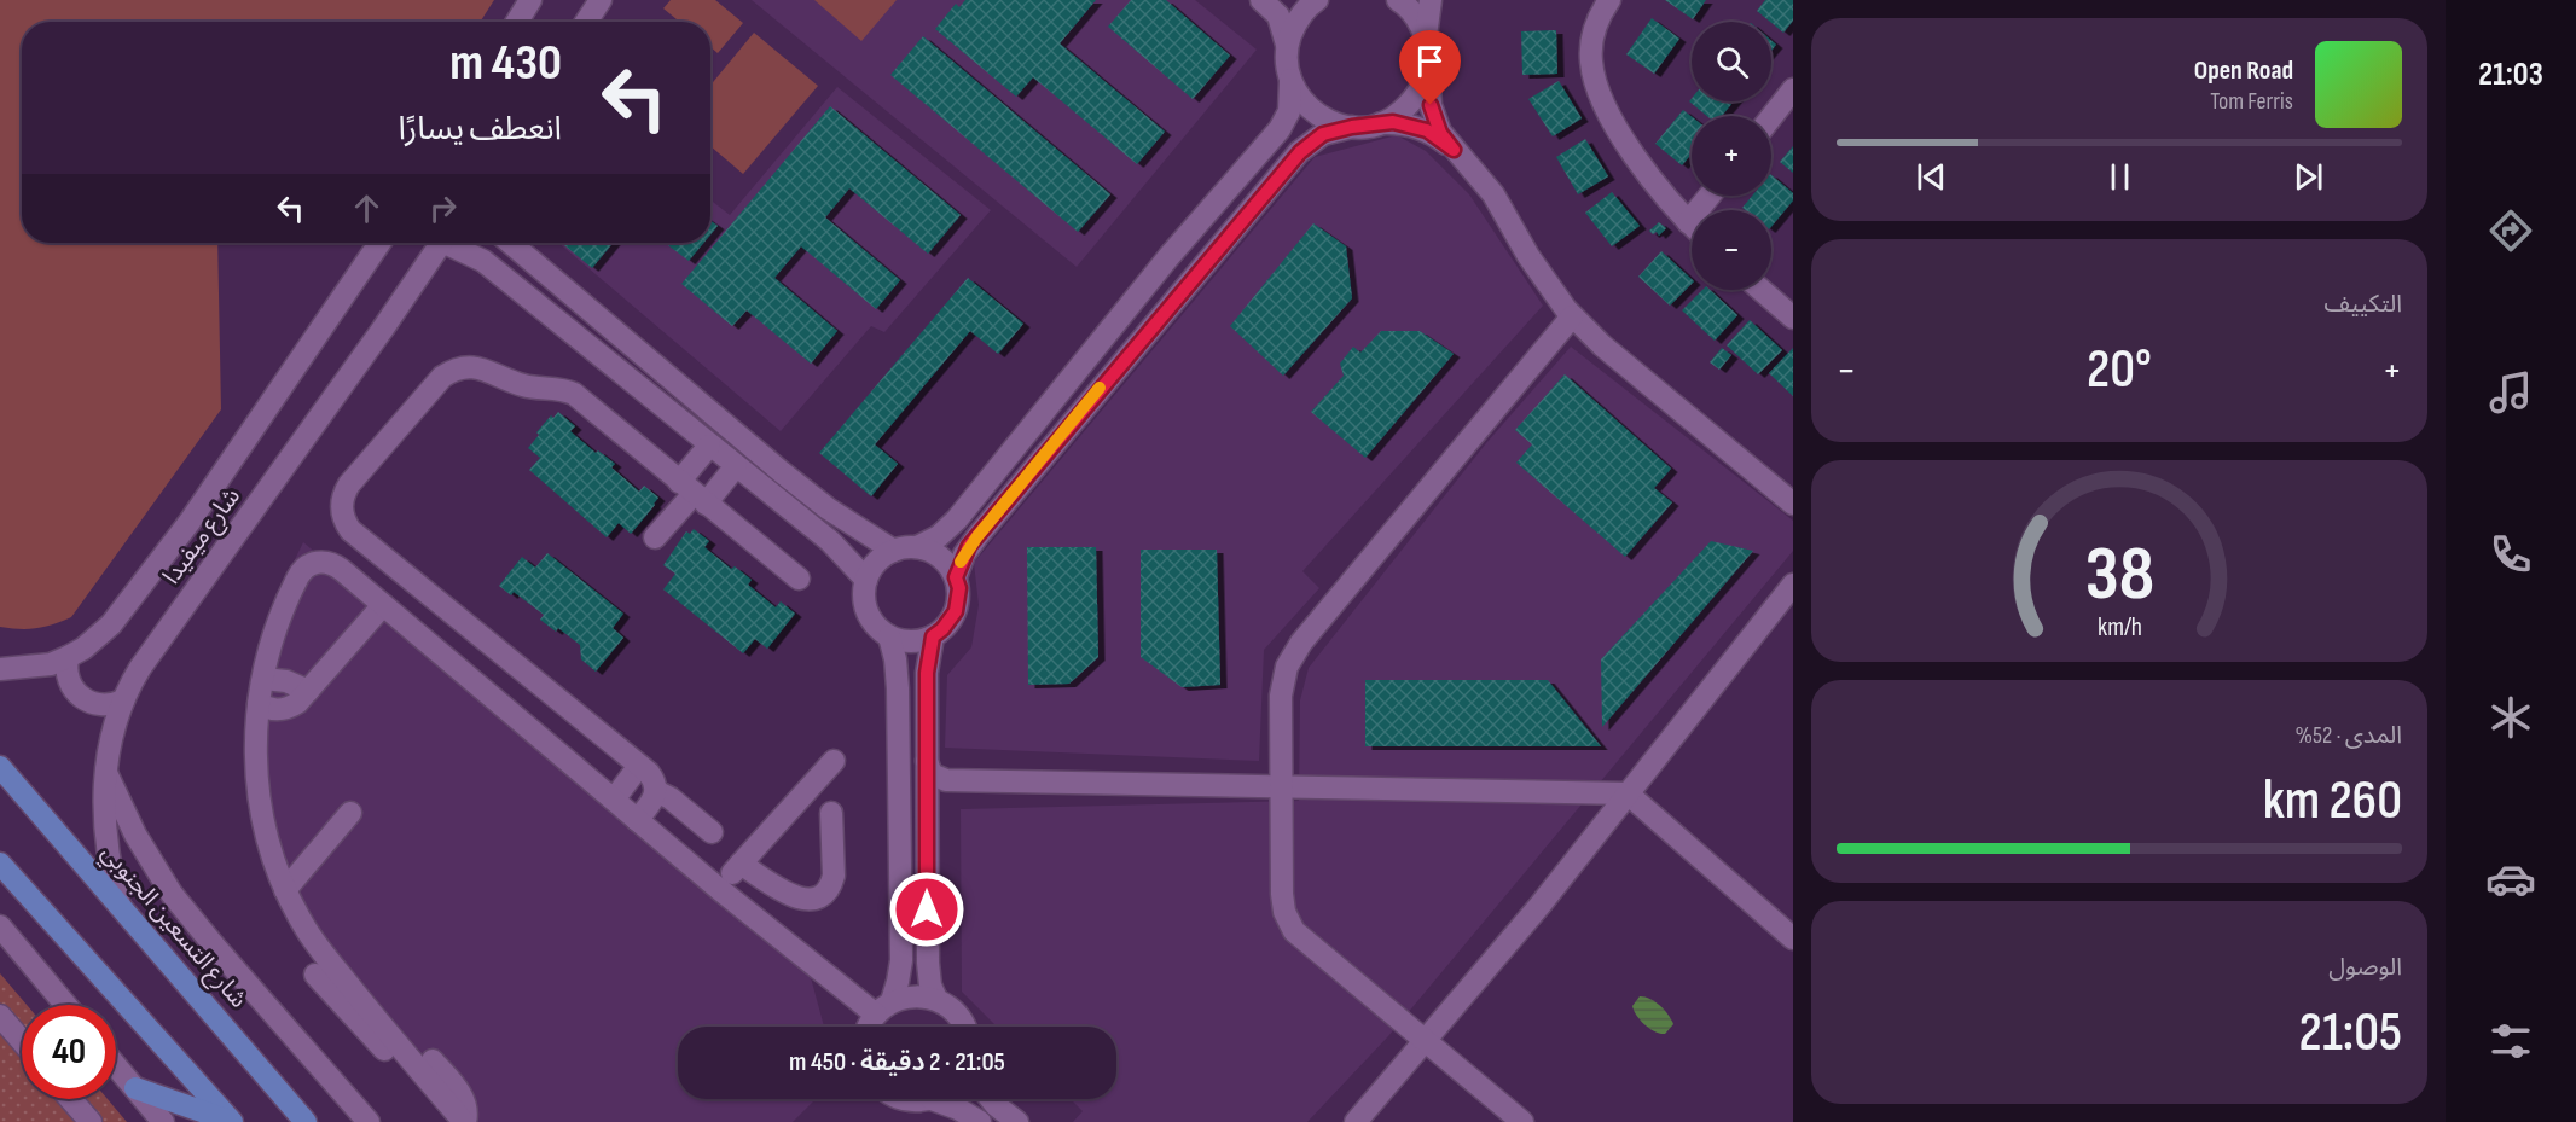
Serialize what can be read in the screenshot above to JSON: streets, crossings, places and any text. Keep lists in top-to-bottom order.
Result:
{
  "streets": {
    "main road": ["شارع التسعين الجنوبي"],
    "street": ["شارع ميفيدا"]
  },
  "crossings": [
    ["شارع ميفيدا", "شارع التسعين الجنوبي"]
  ],
  "page": {
    "tabs": "21:03",
    "map_buttons": ["+", "−"],
    "turn": ["430 m", "انعطف يسارًا"],
    "song": ["Open Road", "Tom Ferris"],
    "tile": [
      "التكييف",
      ["المدى · 52%", "260 km"],
      ["الوصول", "21:05"]
    ],
    "heat": ["−", "20°", "+"],
    "limit": "40",
    "trip": "21:05 · 2 دقيقة · 450 m",
    "gauge": ["38", "km/h"]
  }
}
